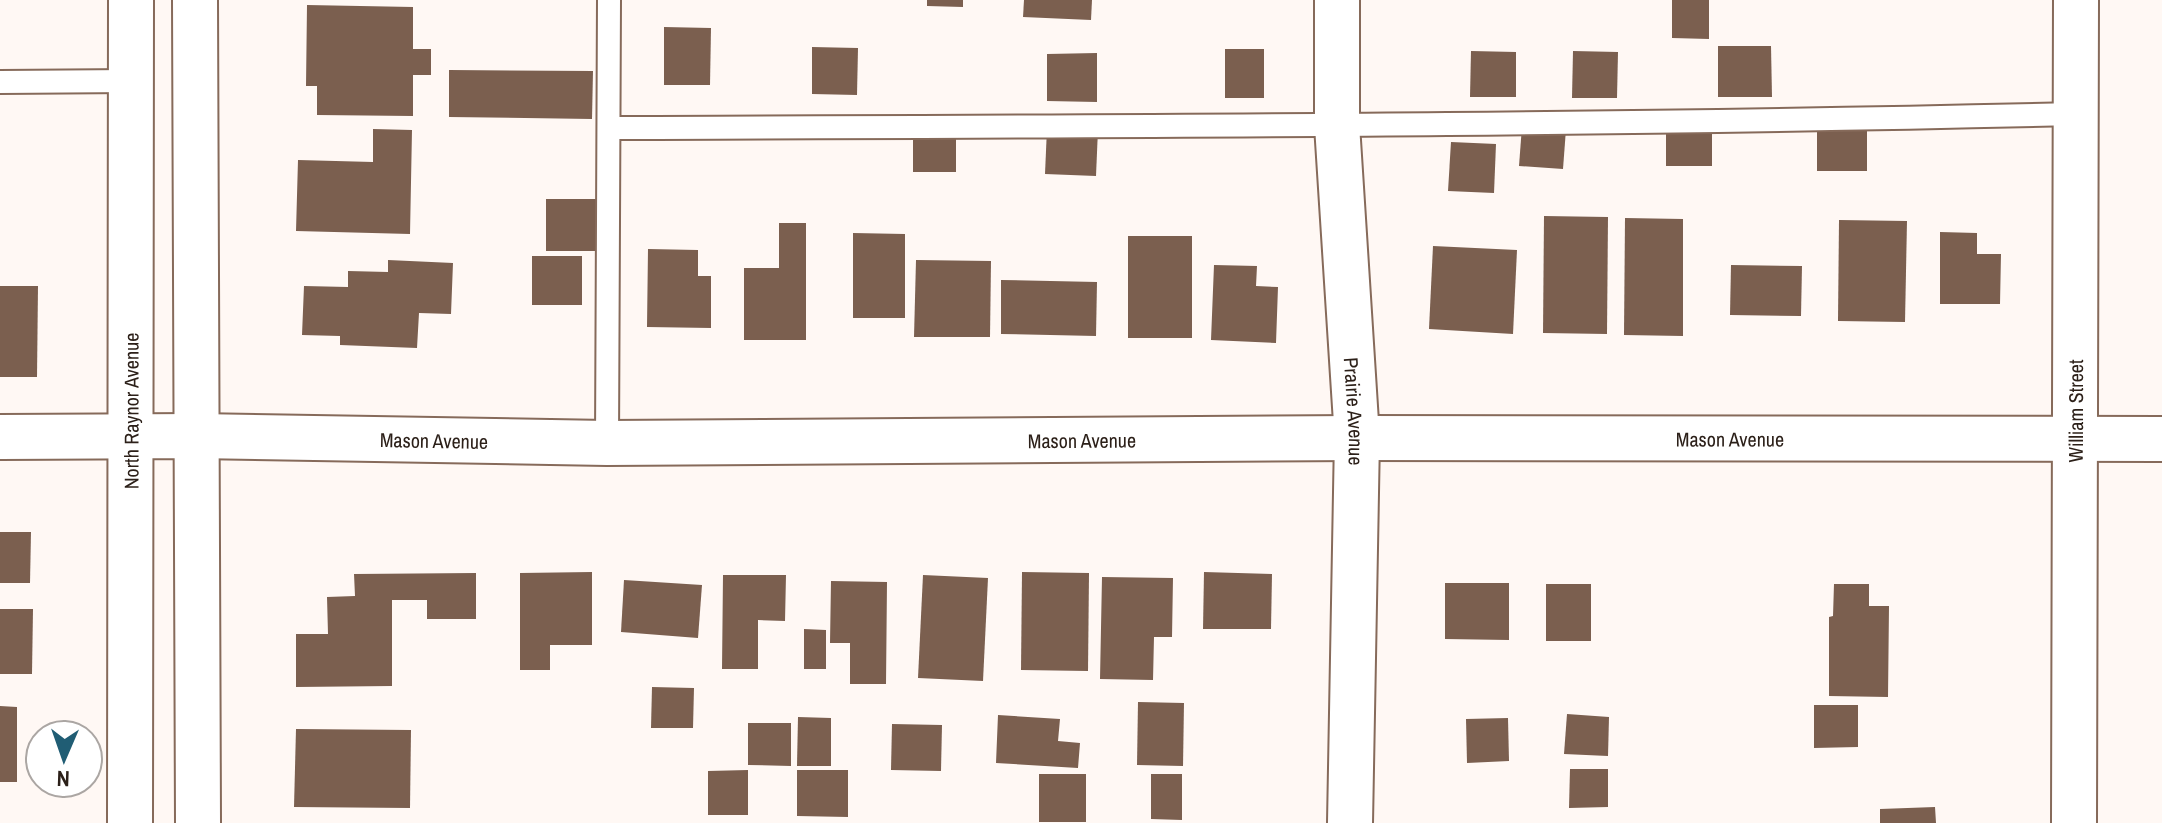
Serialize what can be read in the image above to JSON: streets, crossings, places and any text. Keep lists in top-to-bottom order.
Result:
{
  "streets": {
    "street": [
      "North Raynor Avenue",
      "Prairie Avenue",
      "William Street",
      "Mason Avenue"
    ]
  },
  "crossings": [
    ["North Raynor Avenue", "Mason Avenue"],
    ["Prairie Avenue", "Mason Avenue"],
    ["William Street", "Mason Avenue"]
  ],
  "north": "bottom"
}
